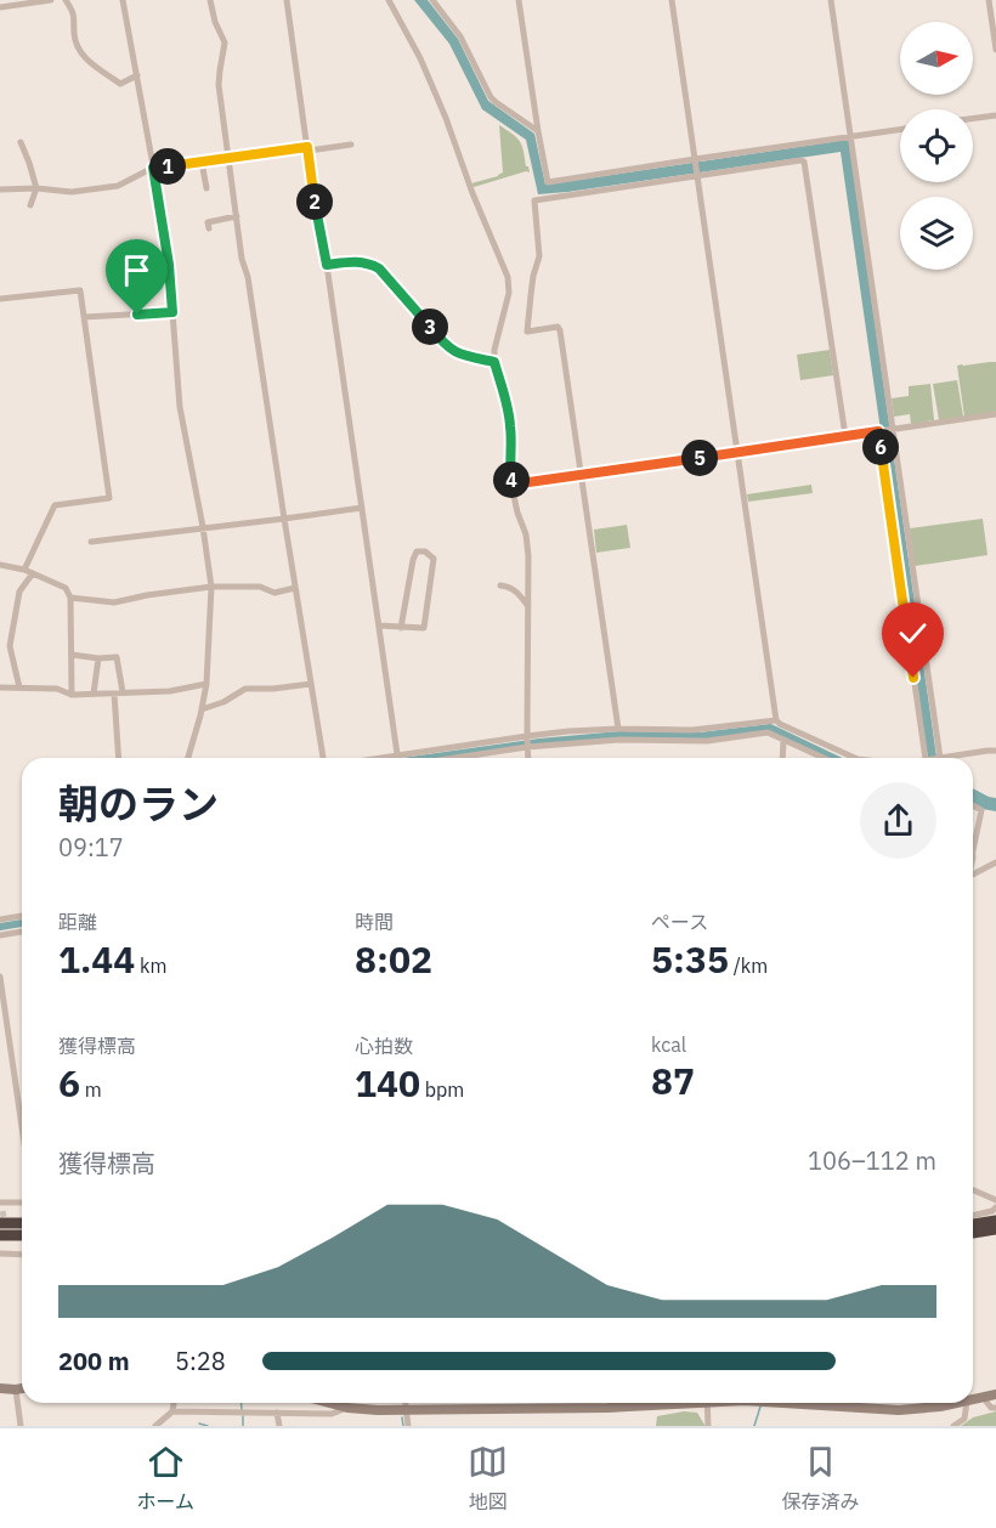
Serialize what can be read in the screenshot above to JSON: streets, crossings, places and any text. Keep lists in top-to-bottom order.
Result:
{
  "north": "right",
  "page": {
    "pins": [
      "1",
      "2",
      "3",
      "6",
      "5",
      "4"
    ],
    "heading": ["朝のラン", "09:17"],
    "stats": [
      ["距離", "1.44 km"],
      ["時間", "8:02"],
      ["ペース", "5:35 /km"],
      ["獲得標高", "6 m"],
      ["心拍数", "140 bpm"],
      ["kcal", "87"]
    ],
    "chart": ["獲得標高", "106–112 m"],
    "list": [
      {
        "name": "200 m",
        "note": "5:28"
      }
    ],
    "tabs": ["ホーム", "地図", "保存済み"]
  }
}
